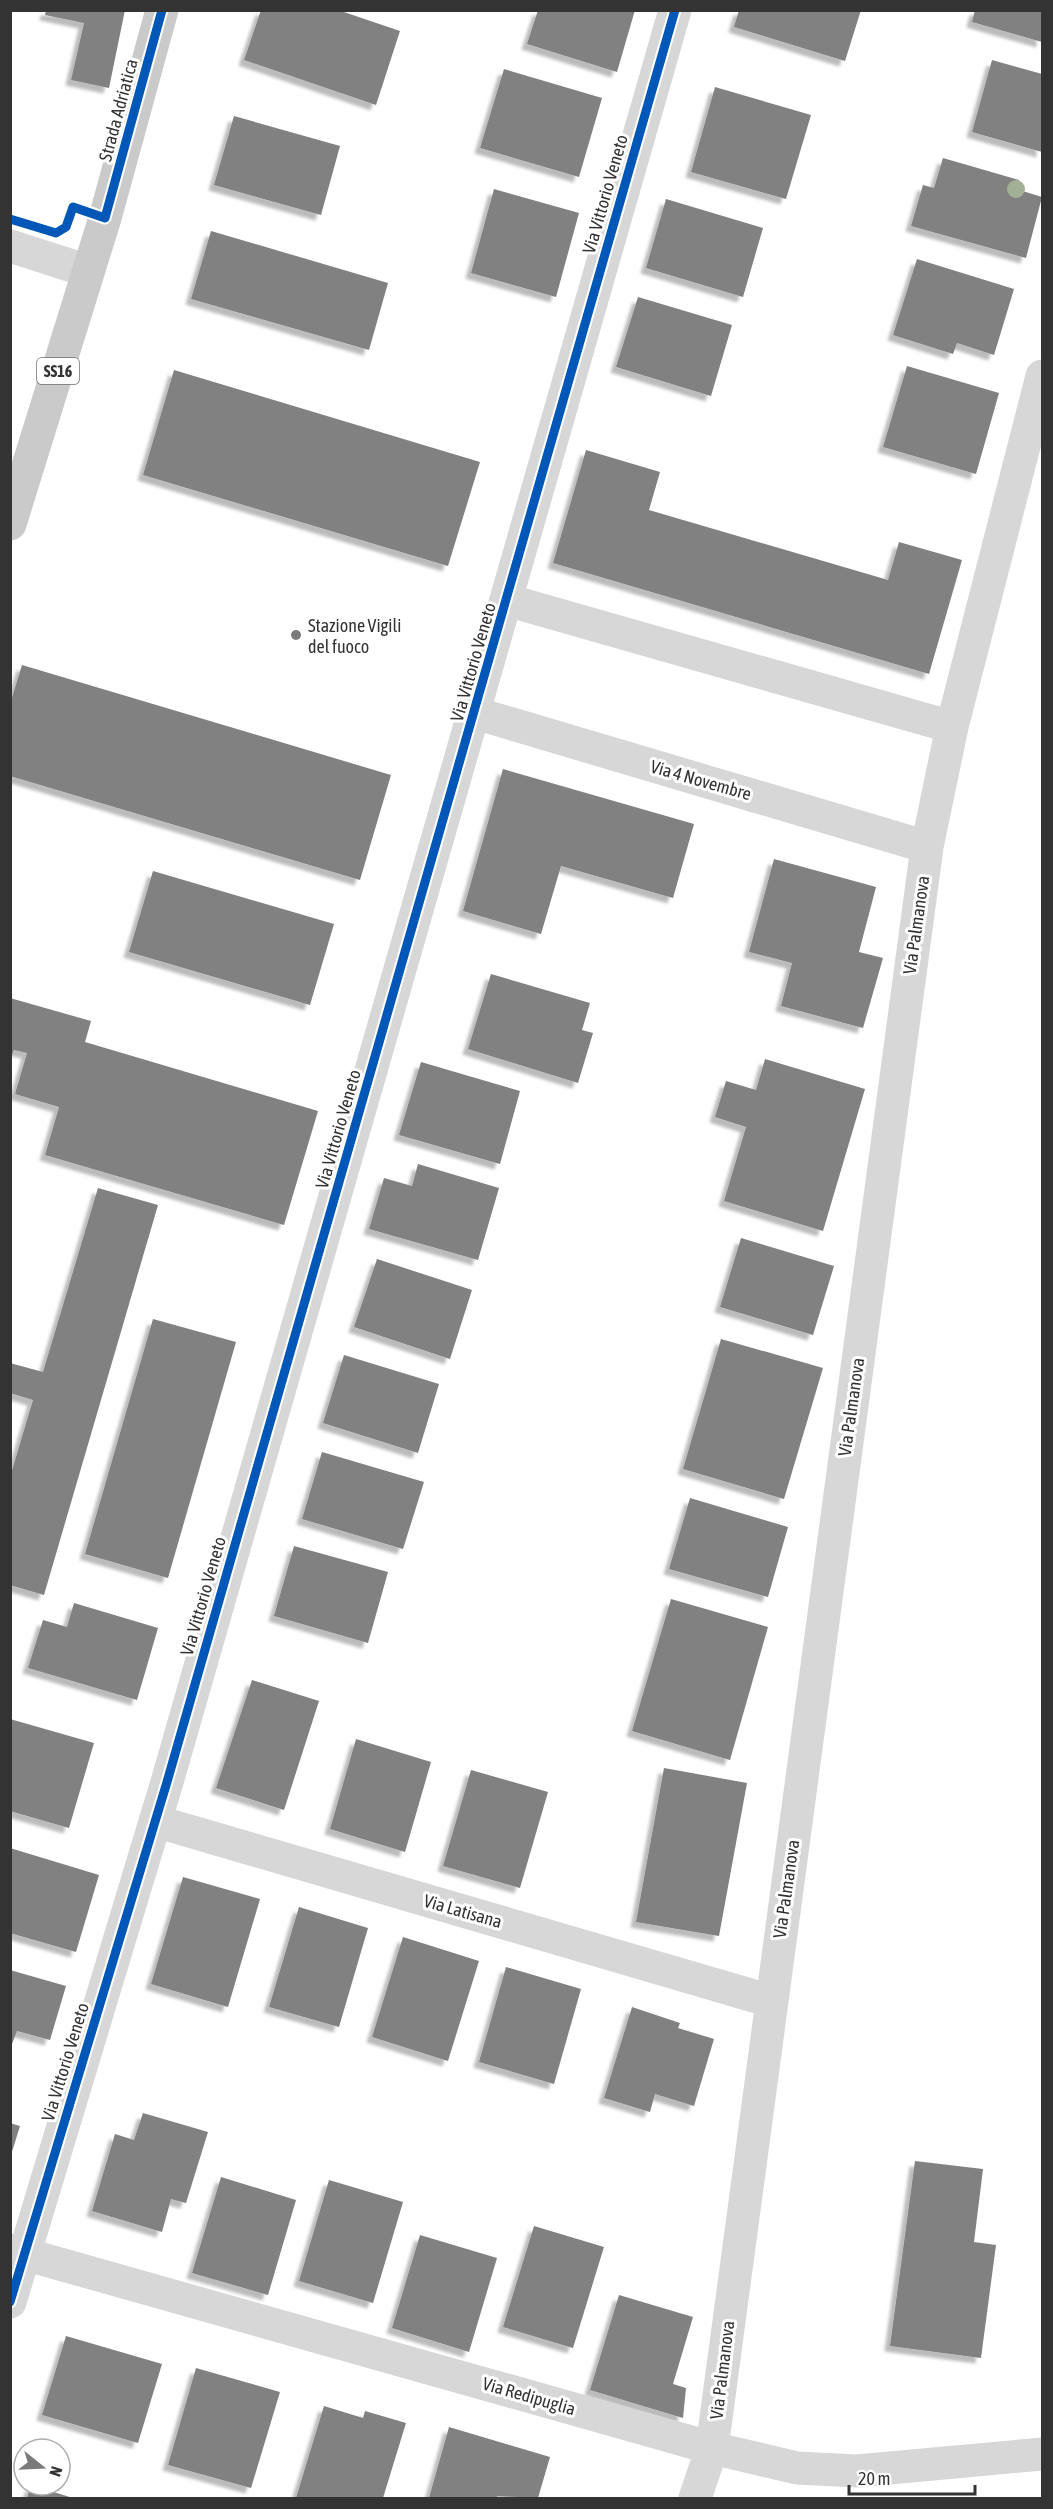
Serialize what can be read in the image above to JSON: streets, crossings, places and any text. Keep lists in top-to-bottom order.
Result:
{
  "streets": {
    "main road": ["Strada Adriatica", "SS16"],
    "street": [
      "Via Vittorio Veneto",
      "Via 4 Novembre",
      "Via Palmanova",
      "Via Latisana",
      "Via Redipuglia"
    ]
  },
  "crossings": [
    ["Via Vittorio Veneto", "Via 4 Novembre"],
    ["Via Vittorio Veneto", "Via Latisana"],
    ["Via Vittorio Veneto", "Via Redipuglia"],
    ["Via 4 Novembre", "Via Palmanova"],
    ["Via Palmanova", "Via Latisana"],
    ["Via Palmanova", "Via Redipuglia"]
  ],
  "places": ["Stazione Vigili del fuoco"],
  "scale_bar": "20 m",
  "north": "right"
}
